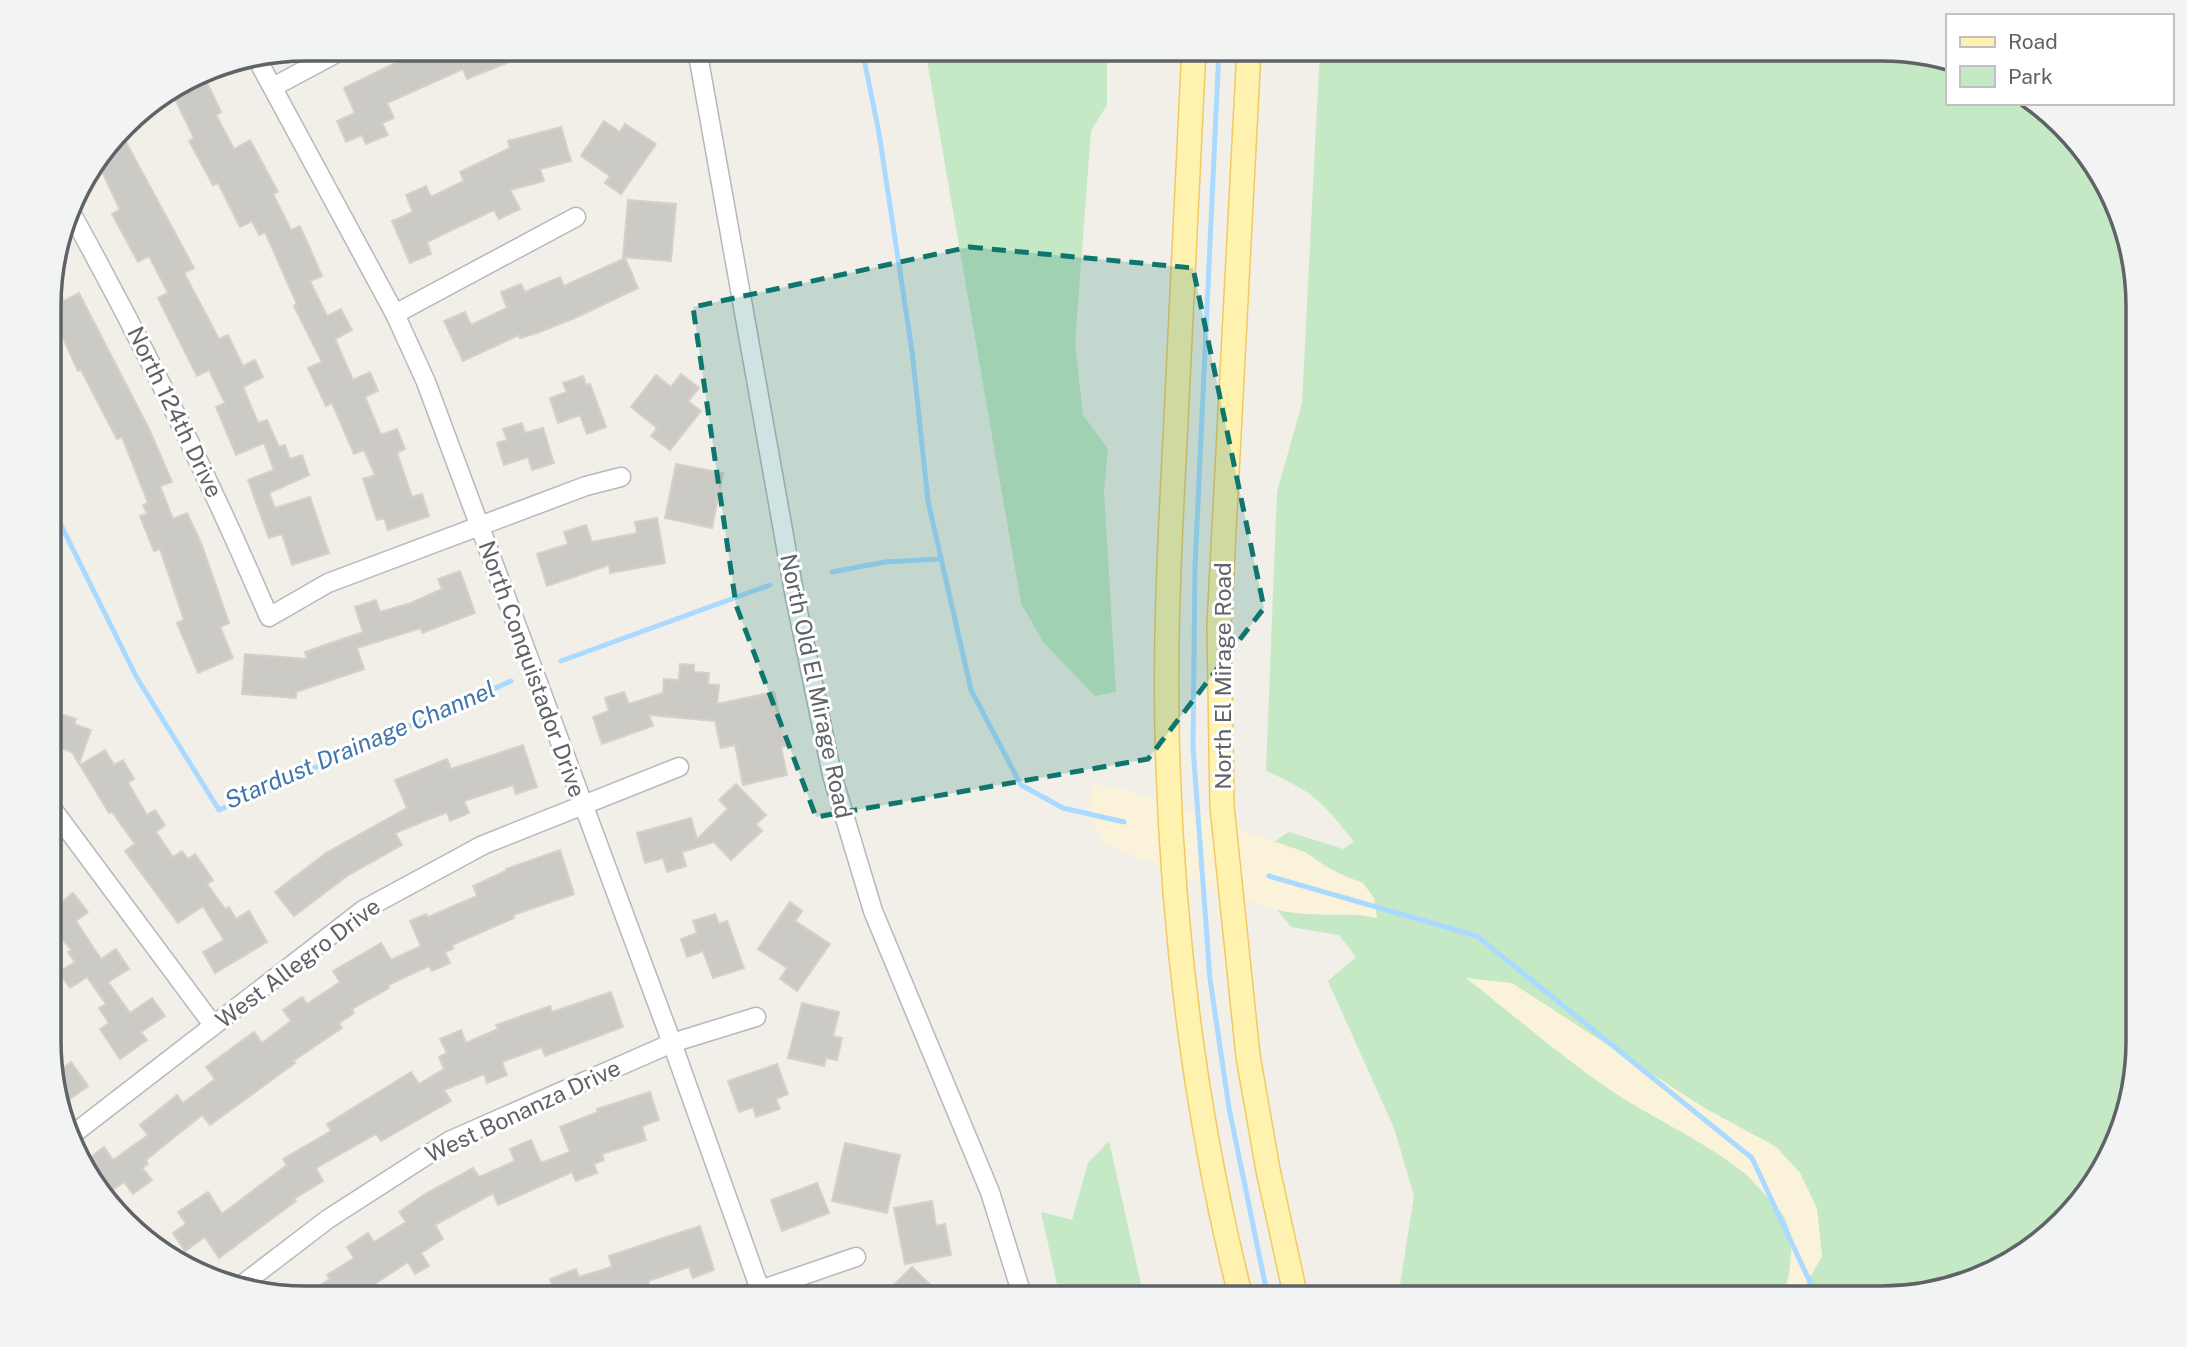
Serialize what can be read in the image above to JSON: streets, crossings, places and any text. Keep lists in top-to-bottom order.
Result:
{
  "streets": {
    "main road": ["North El Mirage Road"],
    "street": [
      "North 124th Drive",
      "North Conquistador Drive",
      "North Old El Mirage Road",
      "West Allegro Drive",
      "West Bonanza Drive"
    ]
  },
  "crossings": [
    ["North 124th Drive", "North Conquistador Drive"],
    ["North Conquistador Drive", "West Allegro Drive"],
    ["North Conquistador Drive", "West Bonanza Drive"]
  ],
  "water": ["Stardust Drainage Channel"],
  "legend": ["Road", "Park"]
}
